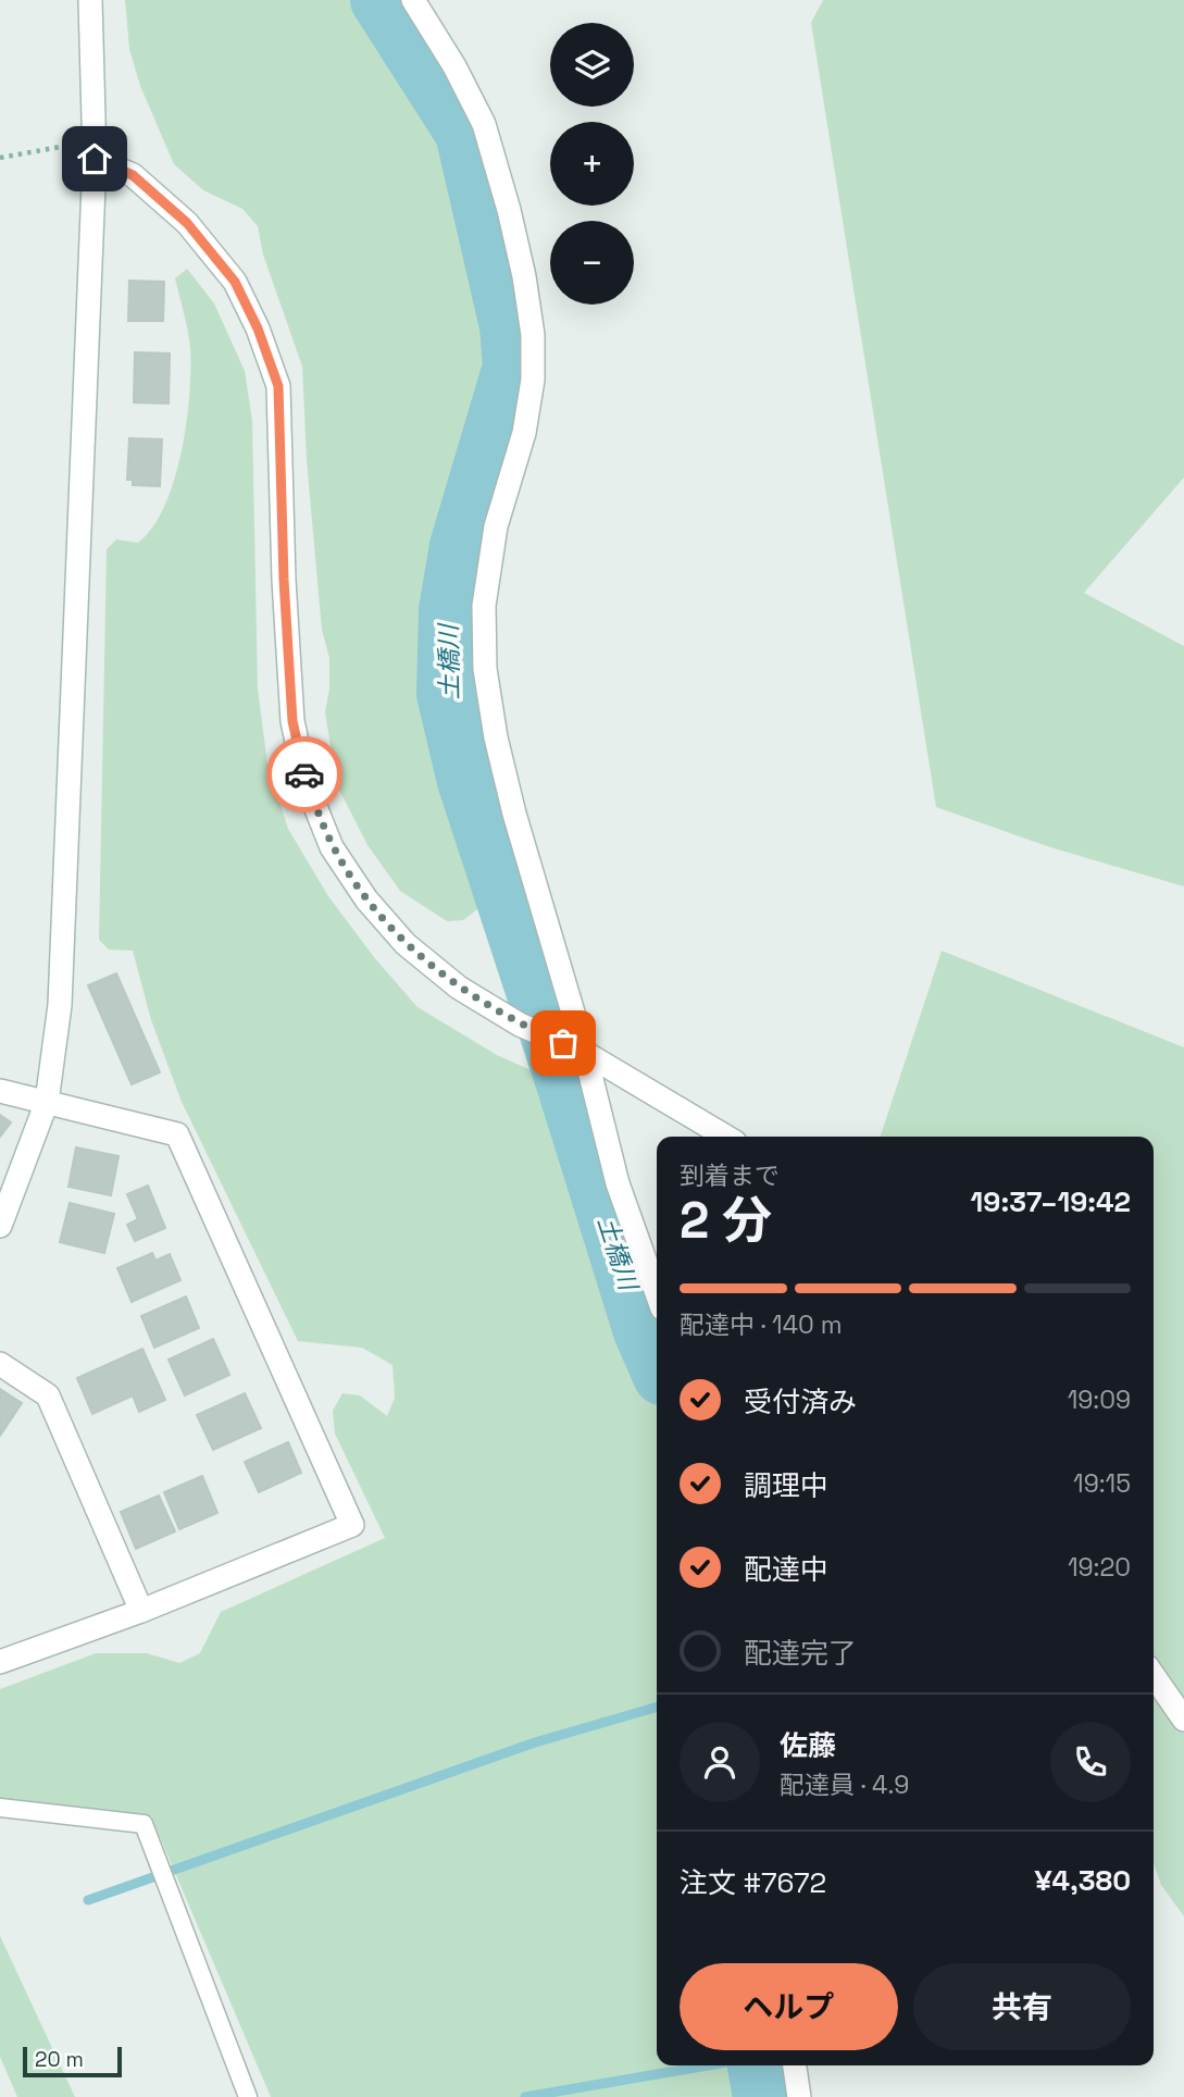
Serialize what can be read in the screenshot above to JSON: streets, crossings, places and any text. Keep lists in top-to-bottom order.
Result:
{
  "water": ["土橋川"],
  "scale_bar": "20 m",
  "page": {
    "map_buttons": ["+", "−"],
    "heading": ["2 分", "到着まで", "19:37–19:42"],
    "panel": [
      "佐藤",
      "配達員 · 4.9",
      "注文 #7672",
      "¥4,380"
    ],
    "bar": "配達中 · 140 m",
    "list": [
      ["受付済み", "19:09"],
      ["調理中", "19:15"],
      ["配達中", "19:20"],
      "配達完了"
    ],
    "buttons": ["ヘルプ", "共有"],
    "scale": "20 m"
  }
}
